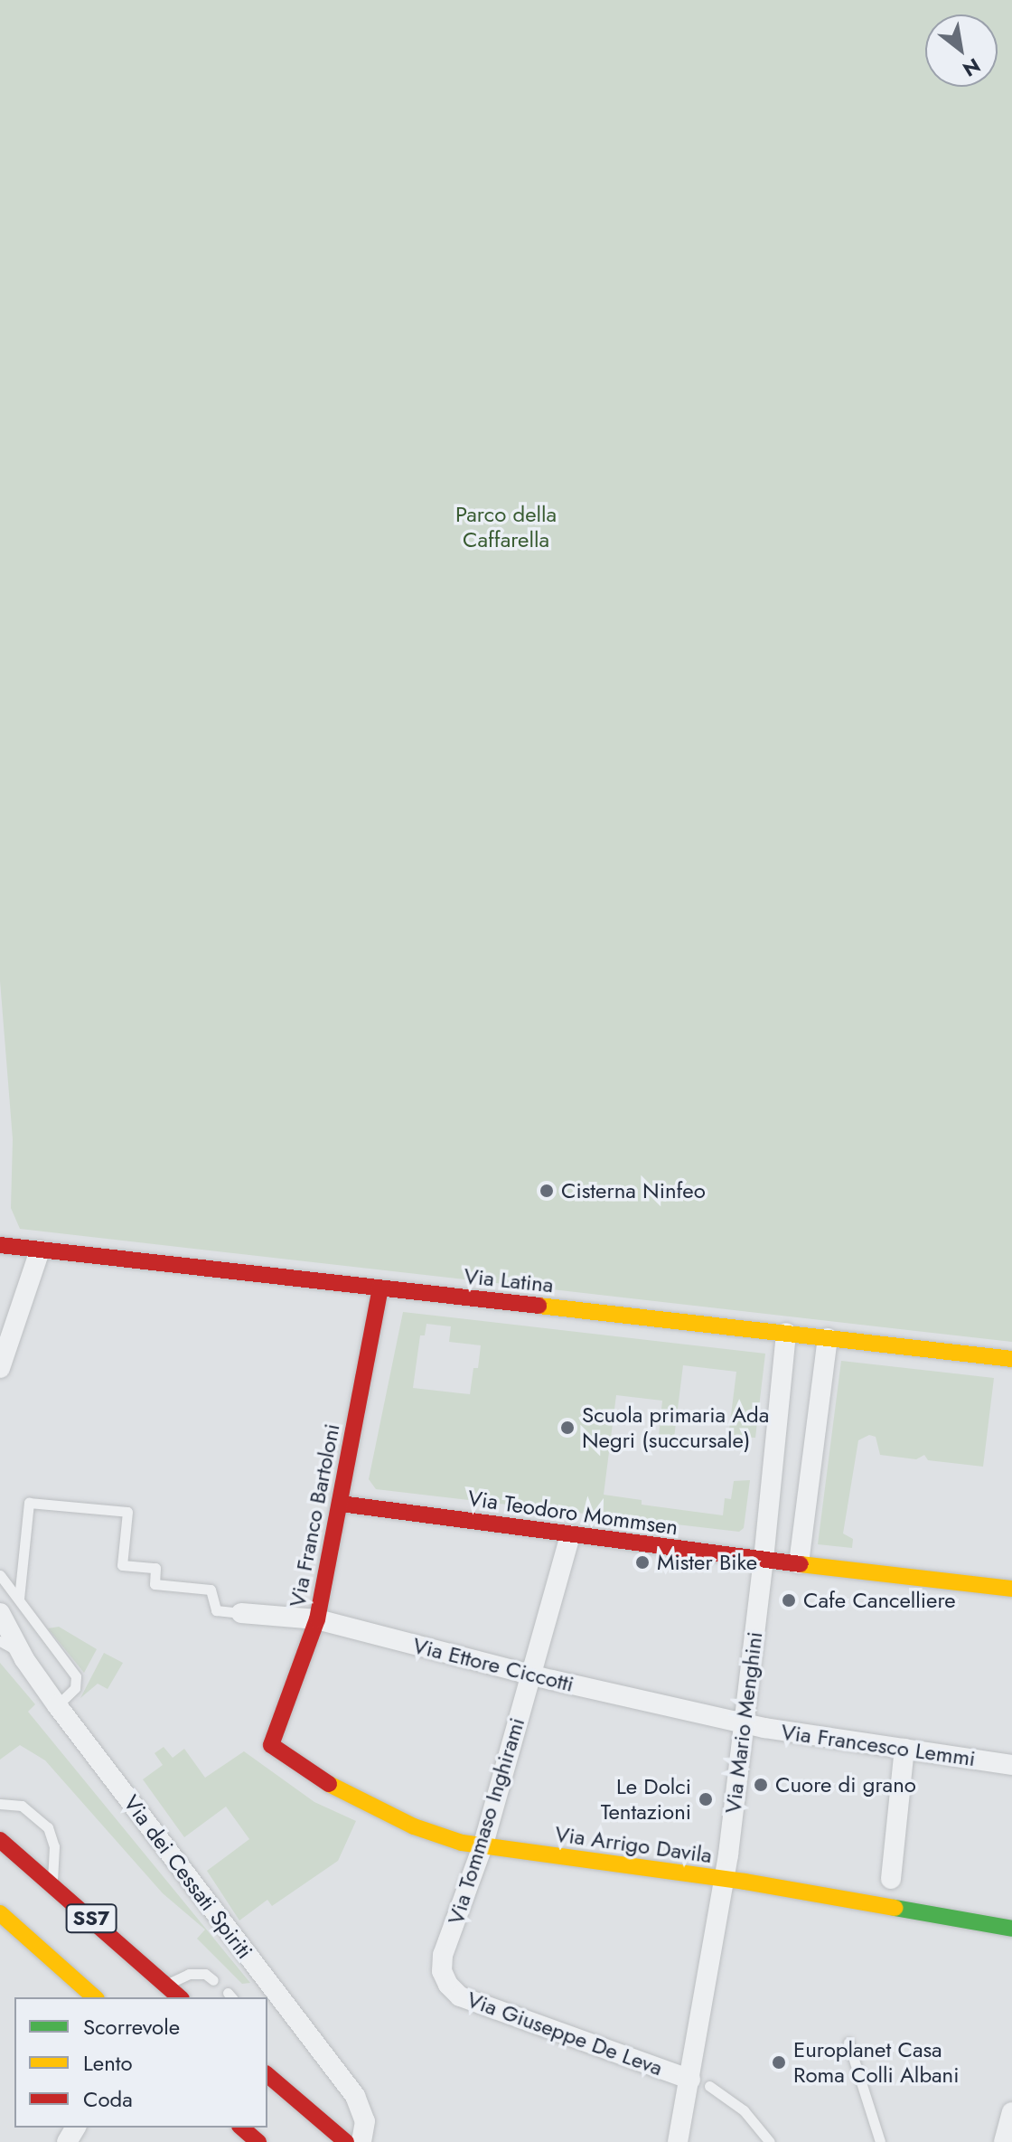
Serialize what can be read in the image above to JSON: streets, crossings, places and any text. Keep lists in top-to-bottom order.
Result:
{
  "streets": {
    "street": [
      "Via Latina",
      "Via Teodoro Mommsen",
      "Via Franco Bartoloni",
      "Via Ettore Ciccotti",
      "Via Mario Menghini",
      "Via Francesco Lemmi",
      "Via Tommaso Inghirami",
      "Via Arrigo Davila",
      "Via dei Cessati Spiriti",
      "SS7",
      "Via Giuseppe De Leva"
    ]
  },
  "crossings": [
    ["Via Latina", "Via Franco Bartoloni"],
    ["Via Latina", "Via Mario Menghini"],
    ["Via Teodoro Mommsen", "Via Franco Bartoloni"],
    ["Via Teodoro Mommsen", "Via Mario Menghini"],
    ["Via Teodoro Mommsen", "Via Tommaso Inghirami"],
    ["Via Franco Bartoloni", "Via Ettore Ciccotti"],
    ["Via Franco Bartoloni", "Via Arrigo Davila"],
    ["Via Ettore Ciccotti", "Via Mario Menghini"],
    ["Via Ettore Ciccotti", "Via Francesco Lemmi"],
    ["Via Ettore Ciccotti", "Via Tommaso Inghirami"],
    ["Via Mario Menghini", "Via Francesco Lemmi"],
    ["Via Mario Menghini", "Via Arrigo Davila"],
    ["Via Mario Menghini", "Via Giuseppe De Leva"],
    ["Via Tommaso Inghirami", "Via Arrigo Davila"],
    ["Via Tommaso Inghirami", "Via Giuseppe De Leva"]
  ],
  "parks": ["Parco della Caffarella"],
  "places": [
    "Cisterna Ninfeo",
    "Scuola primaria Ada Negri (succursale)",
    "Mister Bike",
    "Cafe Cancelliere",
    "Cuore di grano",
    "Le Dolci Tentazioni",
    "Europlanet Casa Roma Colli Albani"
  ],
  "legend": ["Scorrevole", "Lento", "Coda"],
  "north": "bottom right"
}
